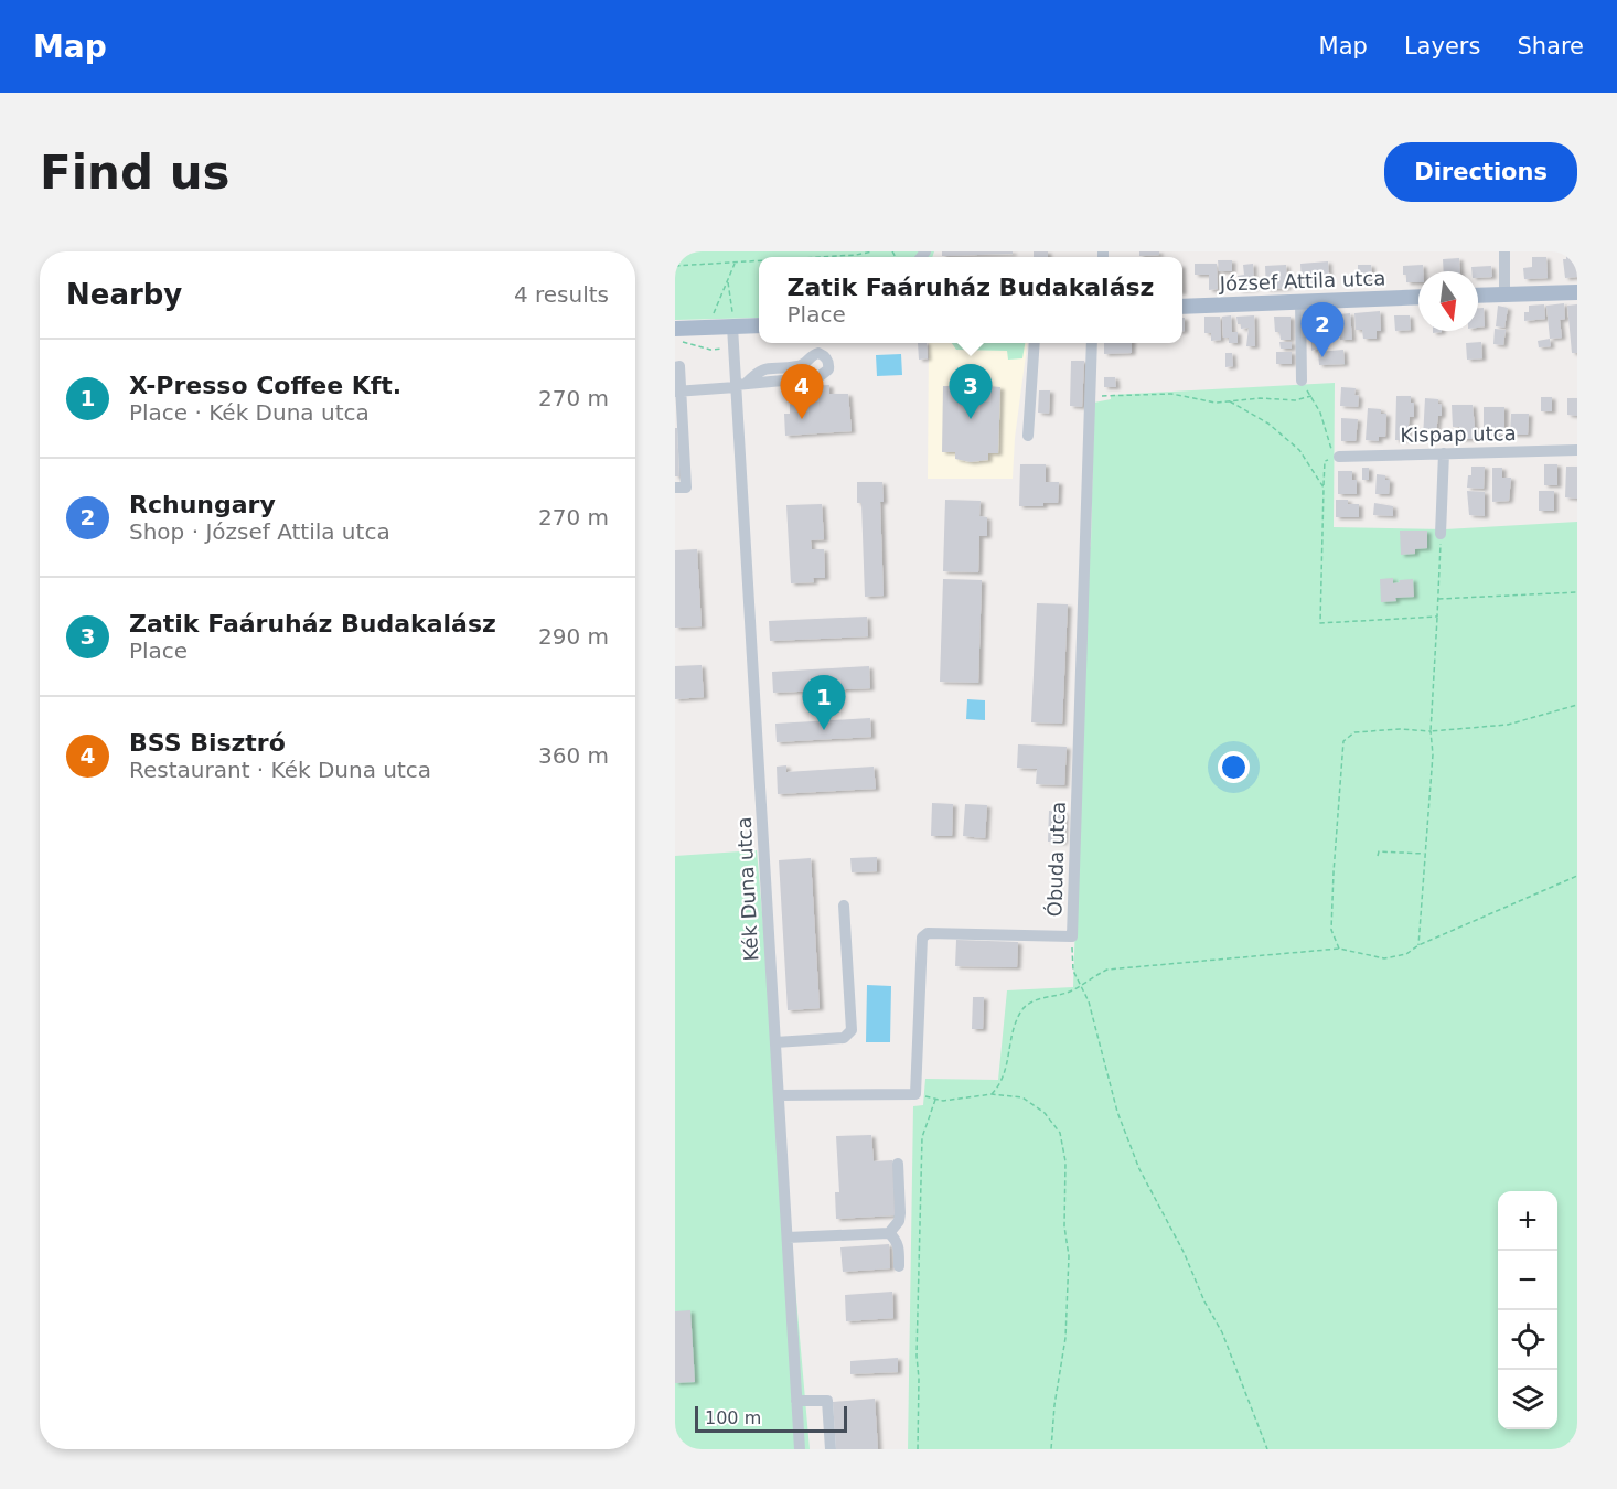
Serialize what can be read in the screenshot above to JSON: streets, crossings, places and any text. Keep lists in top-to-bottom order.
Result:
{
  "streets": {
    "main road": ["József Attila utca"],
    "street": ["Kispap utca", "Óbuda utca", "Kék Duna utca"]
  },
  "scale_bar": "100 m",
  "north": "bottom",
  "page": {
    "header": "Map",
    "nav": ["Map", "Layers", "Share"],
    "buttons": "Directions",
    "title": "Find us",
    "heading": ["Nearby", "4 results"],
    "popup": ["Zatik Faáruház Budakalász", "Place"],
    "pins": [
      "2",
      "3",
      "4",
      "1"
    ],
    "list": [
      {
        "mark": "1",
        "name": "X-Presso Coffee Kft.",
        "note": "Place · Kék Duna utca",
        "value": "270 m"
      },
      {
        "mark": "2",
        "name": "Rchungary",
        "note": "Shop · József Attila utca",
        "value": "270 m"
      },
      {
        "mark": "3",
        "name": "Zatik Faáruház Budakalász",
        "note": "Place",
        "value": "290 m"
      },
      {
        "mark": "4",
        "name": "BSS Bisztró",
        "note": "Restaurant · Kék Duna utca",
        "value": "360 m"
      }
    ],
    "map_buttons": ["+", "−"],
    "scale": "100 m"
  }
}
